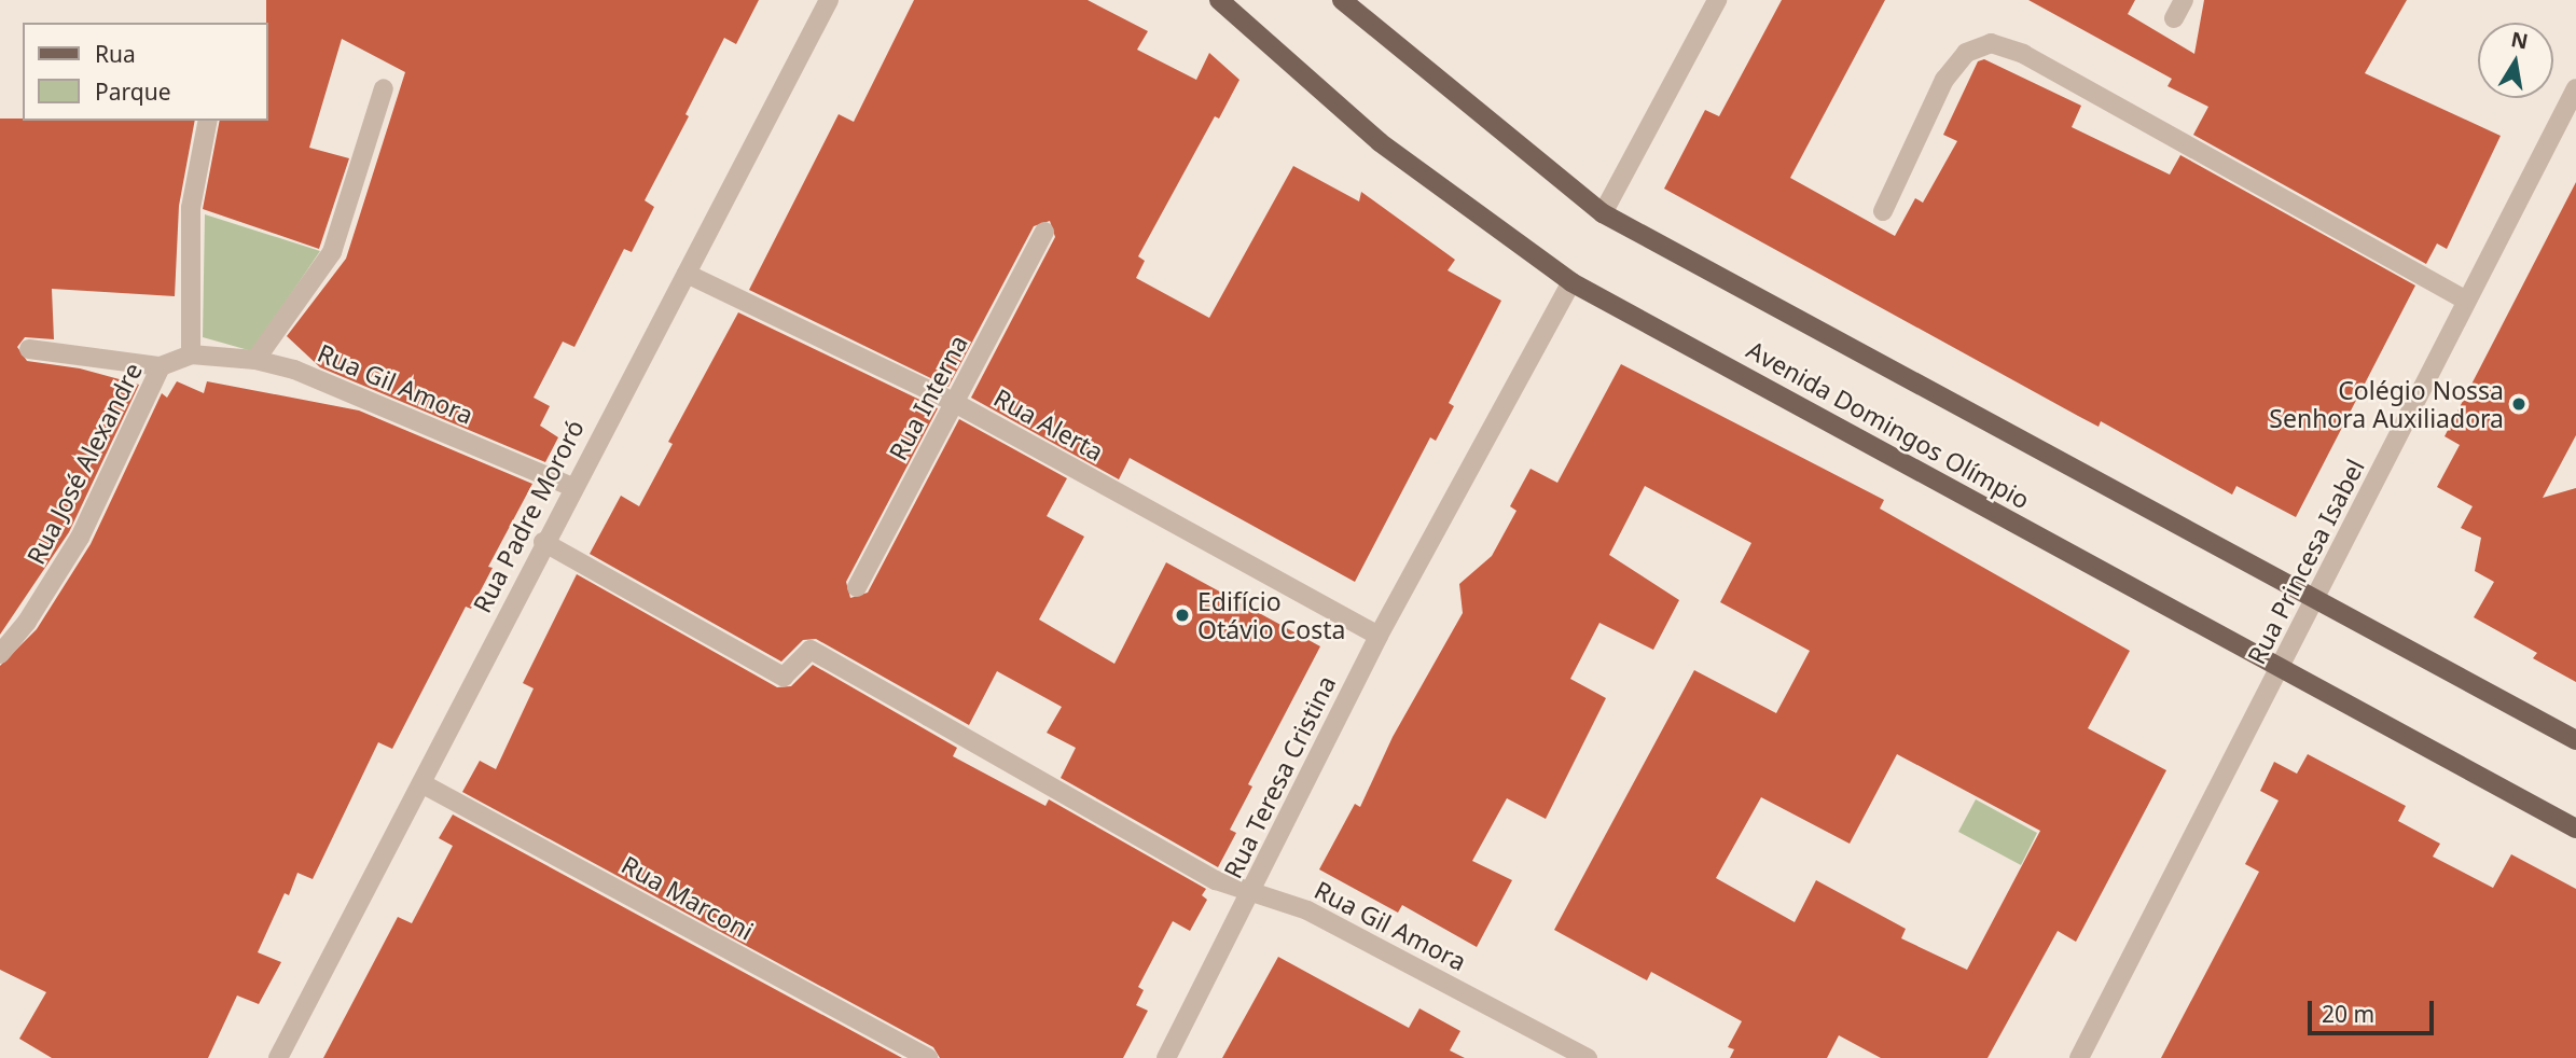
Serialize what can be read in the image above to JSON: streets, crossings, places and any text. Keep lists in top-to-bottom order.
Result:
{
  "streets": {
    "main road": ["Avenida Domingos Olímpio"],
    "street": [
      "Rua Gil Amora",
      "Rua Interna",
      "Rua Alerta",
      "Rua José Alexandre",
      "Rua Padre Mororó",
      "Rua Princesa Isabel",
      "Rua Teresa Cristina",
      "Rua Marconi"
    ]
  },
  "crossings": [
    ["Rua Gil Amora", "Rua José Alexandre"],
    ["Rua Gil Amora", "Rua Padre Mororó"],
    ["Rua Gil Amora", "Rua Teresa Cristina"],
    ["Rua Interna", "Rua Alerta"],
    ["Rua Alerta", "Rua Padre Mororó"],
    ["Rua Alerta", "Rua Teresa Cristina"],
    ["Avenida Domingos Olímpio", "Rua Princesa Isabel"],
    ["Avenida Domingos Olímpio", "Rua Teresa Cristina"],
    ["Rua Padre Mororó", "Rua Marconi"]
  ],
  "places": ["Colégio Nossa Senhora Auxiliadora", "Edifício Otávio Costa"],
  "legend": ["Rua", "Parque"],
  "scale_bar": "20 m",
  "north": "top"
}
